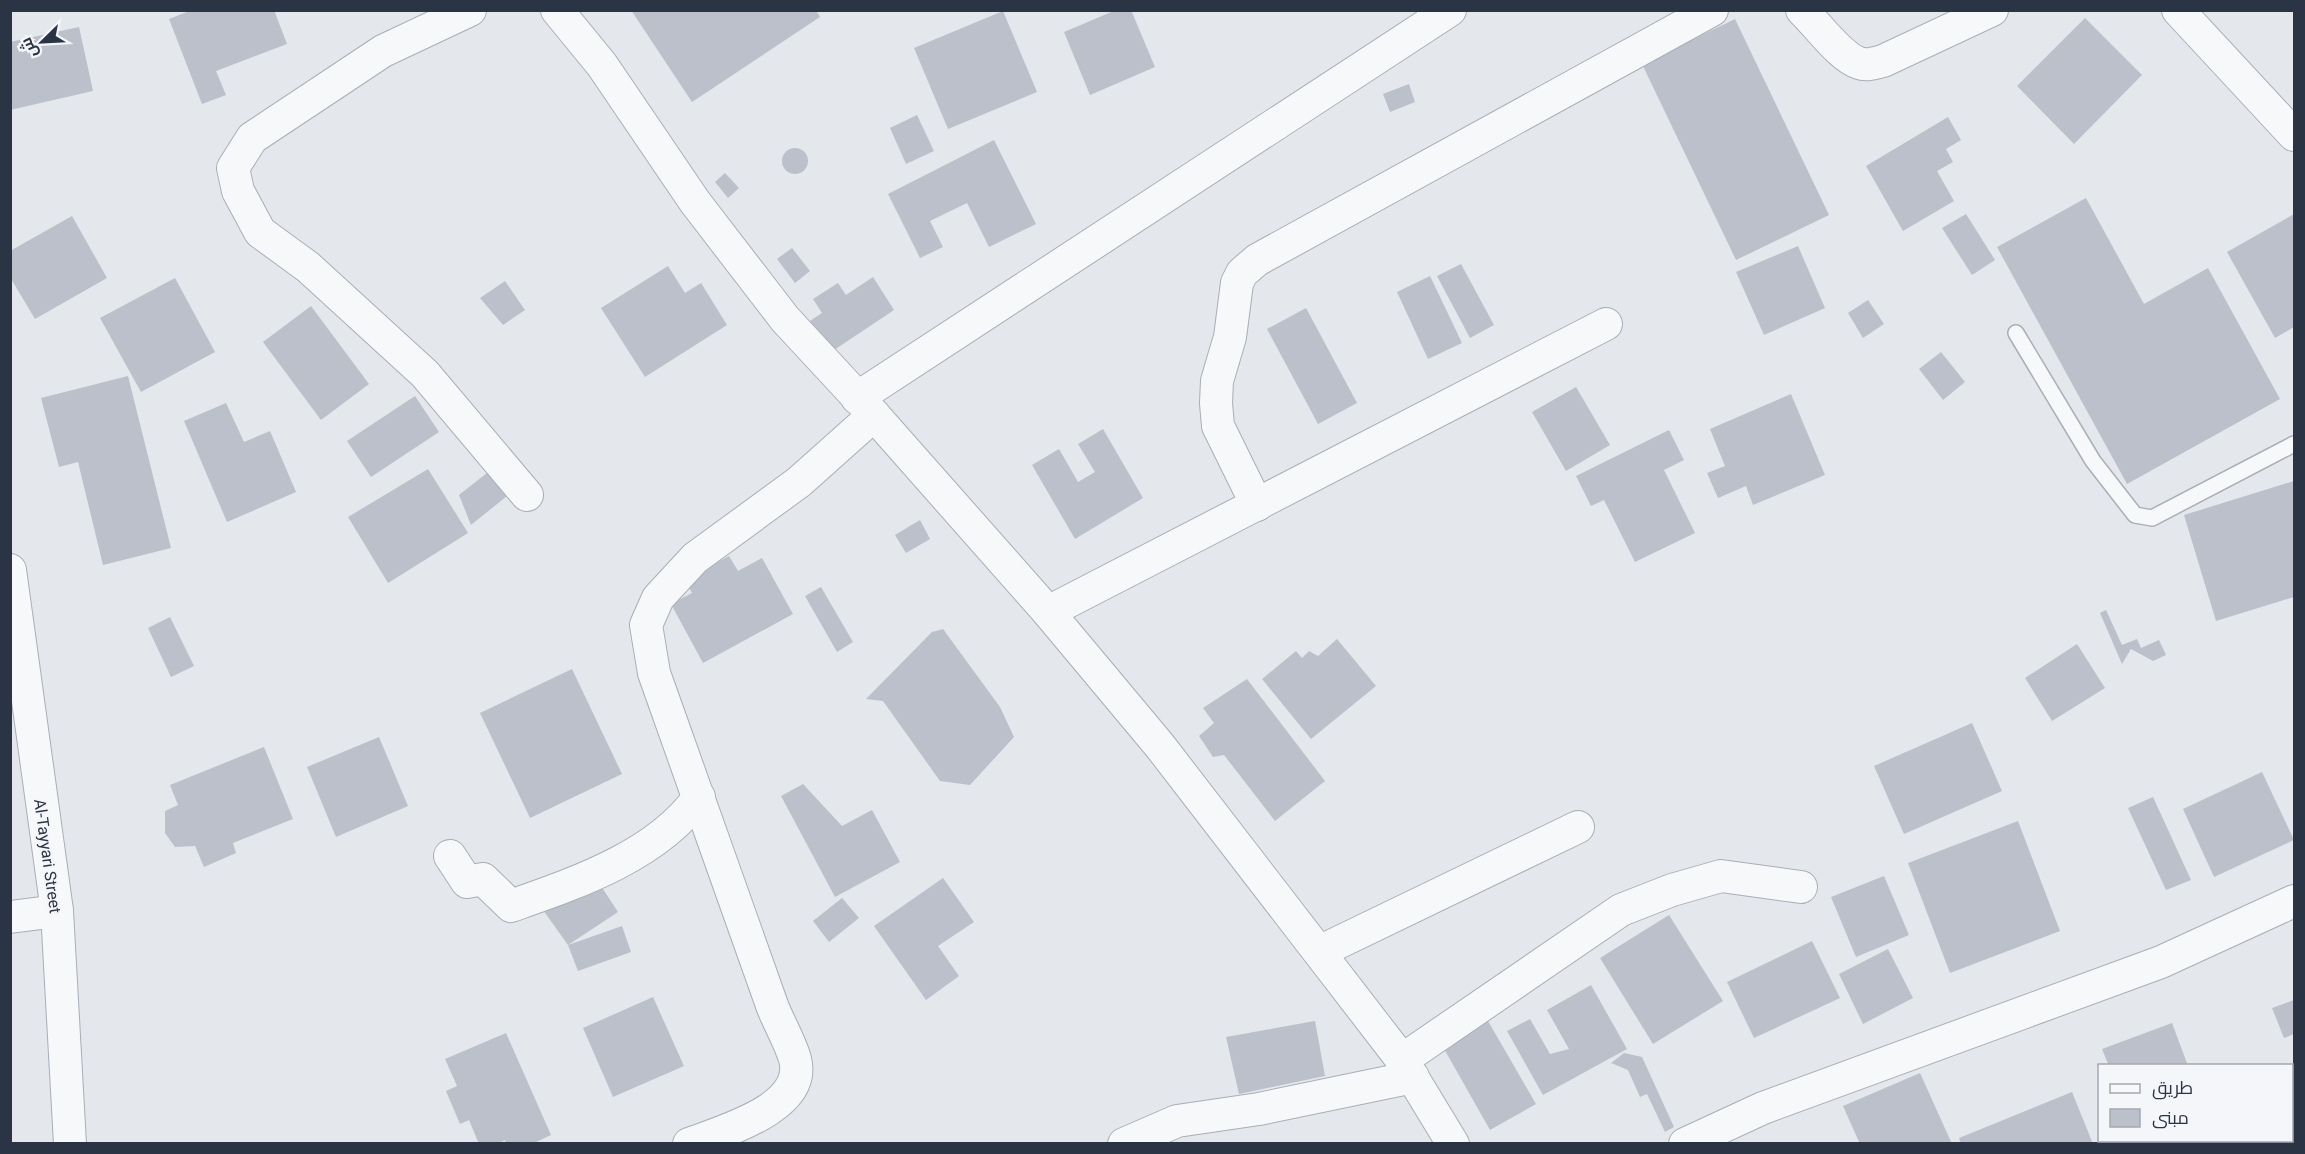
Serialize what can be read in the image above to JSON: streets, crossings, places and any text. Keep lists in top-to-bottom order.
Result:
{
  "streets": {
    "street": ["Al-Tayyari Street"]
  },
  "legend": ["طريق", "مبنى"],
  "north": "bottom left"
}
